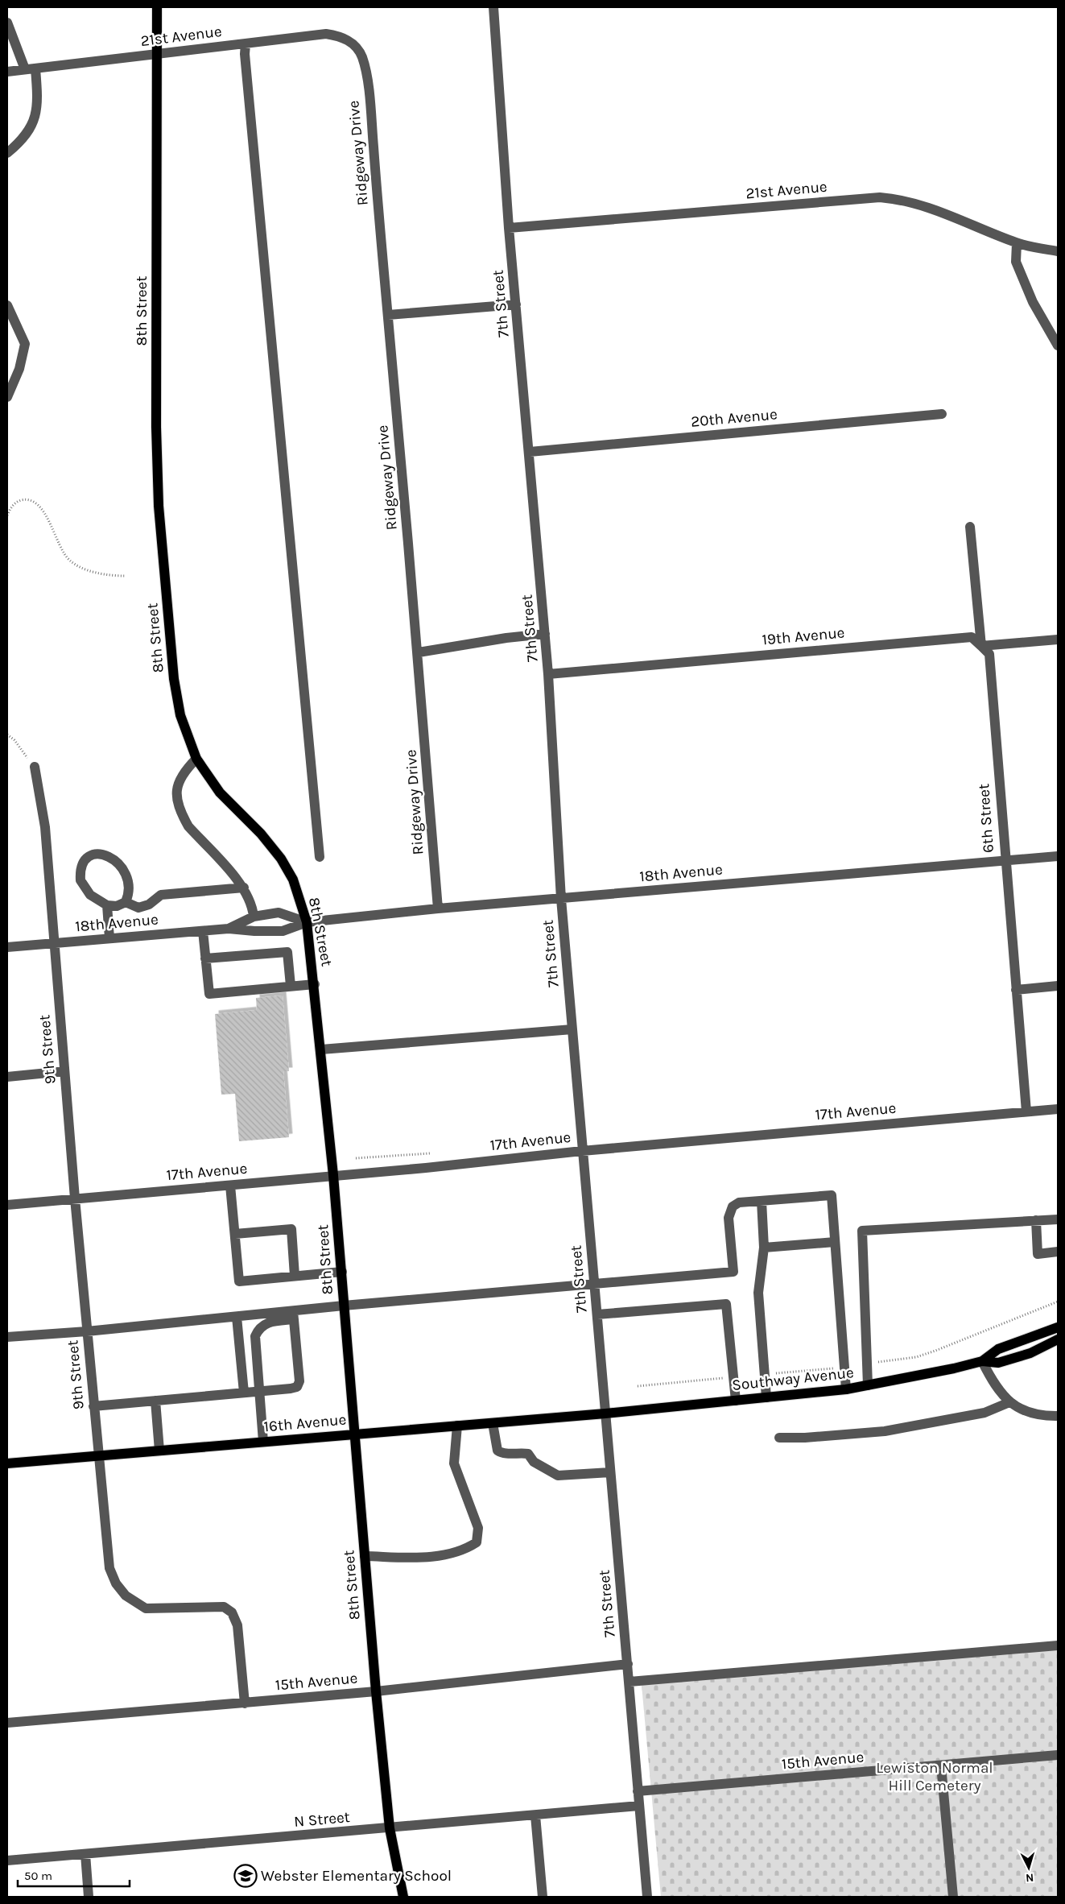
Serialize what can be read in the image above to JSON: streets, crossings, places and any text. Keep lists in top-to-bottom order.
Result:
{
  "streets": {
    "main road": ["8th Street", "Southway Avenue", "16th Avenue"],
    "street": [
      "21st Avenue",
      "Ridgeway Drive",
      "7th Street",
      "20th Avenue",
      "19th Avenue",
      "6th Street",
      "18th Avenue",
      "9th Street",
      "17th Avenue",
      "15th Avenue",
      "N Street"
    ]
  },
  "crossings": [
    ["21st Avenue", "Ridgeway Drive"],
    ["21st Avenue", "7th Street"],
    ["21st Avenue", "8th Street"],
    ["Ridgeway Drive", "18th Avenue"],
    ["7th Street", "20th Avenue"],
    ["7th Street", "19th Avenue"],
    ["7th Street", "18th Avenue"],
    ["7th Street", "17th Avenue"],
    ["7th Street", "Southway Avenue"],
    ["7th Street", "16th Avenue"],
    ["7th Street", "15th Avenue"],
    ["7th Street", "N Street"],
    ["8th Street", "18th Avenue"],
    ["8th Street", "17th Avenue"],
    ["8th Street", "16th Avenue"],
    ["8th Street", "15th Avenue"],
    ["8th Street", "N Street"],
    ["19th Avenue", "6th Street"],
    ["6th Street", "18th Avenue"],
    ["6th Street", "17th Avenue"],
    ["18th Avenue", "9th Street"],
    ["9th Street", "17th Avenue"],
    ["9th Street", "16th Avenue"],
    ["9th Street", "15th Avenue"],
    ["Southway Avenue", "16th Avenue"]
  ],
  "parks": ["Lewiston Normal Hill Cemetery"],
  "places": {
    "school or university": ["Webster Elementary School"]
  },
  "scale_bar": "50 m",
  "north": "bottom"
}
